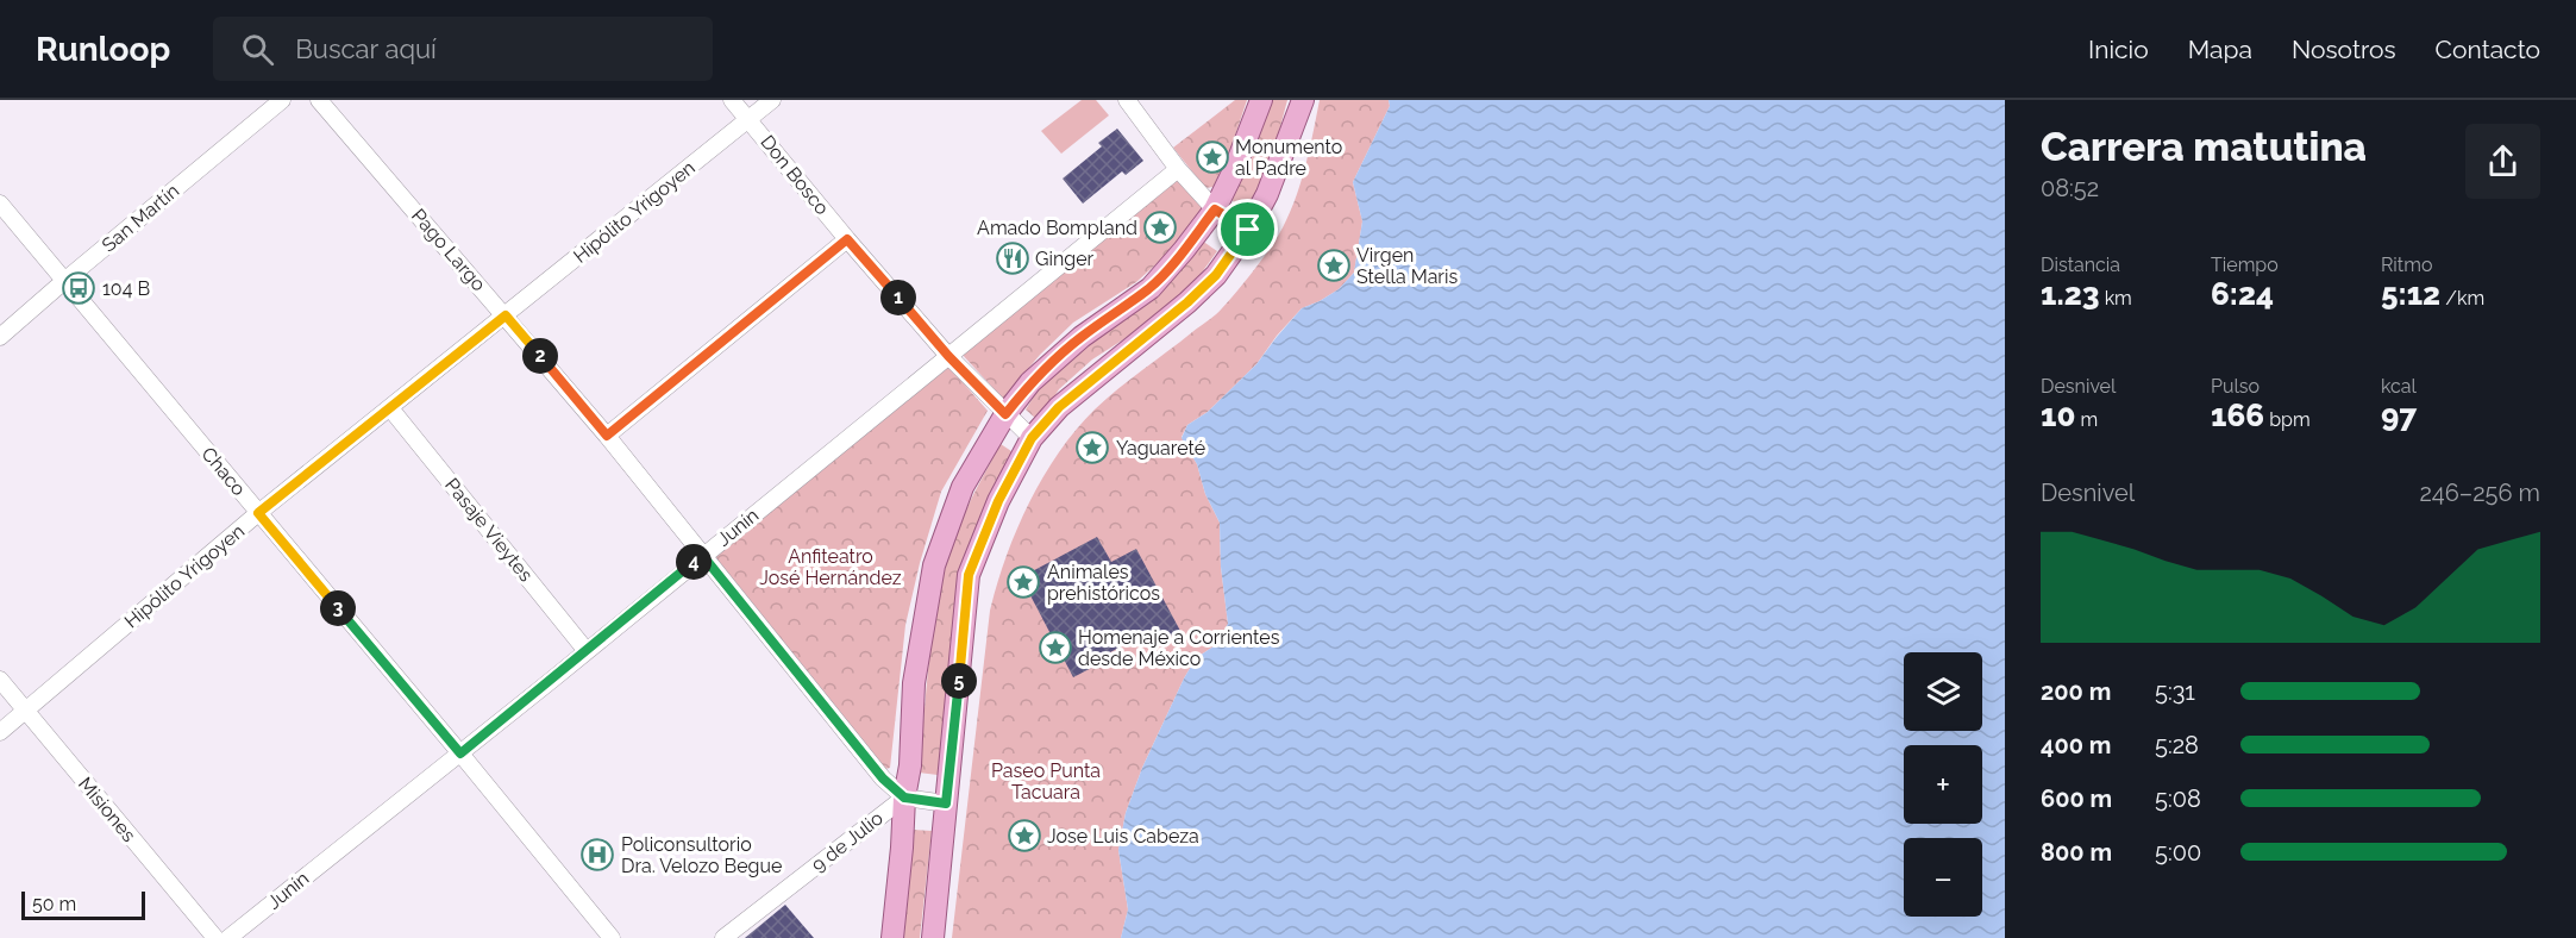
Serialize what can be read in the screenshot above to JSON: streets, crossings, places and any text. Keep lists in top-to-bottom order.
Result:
{
  "streets": {
    "street": [
      "Don Bosco",
      "Hipólito Yrigoyen",
      "San Martín",
      "Pago Largo",
      "Chaco",
      "Junín",
      "Pasaje Vieytes",
      "Misiones",
      "9 de Julio"
    ]
  },
  "crossings": [
    ["Don Bosco", "Hipólito Yrigoyen"],
    ["Don Bosco", "Junín"],
    ["Hipólito Yrigoyen", "Pago Largo"],
    ["Hipólito Yrigoyen", "Chaco"],
    ["Hipólito Yrigoyen", "Pasaje Vieytes"],
    ["Hipólito Yrigoyen", "Misiones"],
    ["San Martín", "Chaco"],
    ["Pago Largo", "Junín"],
    ["Pago Largo", "9 de Julio"],
    ["Chaco", "Junín"],
    ["Junín", "Pasaje Vieytes"]
  ],
  "parks": ["Anfiteatro José Hernández", "Paseo Punta Tacuara"],
  "places": {
    "place": [
      "Monumento al Padre",
      "Amado Bompland",
      "Virgen Stella Maris",
      "Yaguareté",
      "Animales prehistóricos",
      "Homenaje a Corrientes desde México",
      "Jose Luis Cabeza"
    ],
    "restaurant": ["Ginger"],
    "bus stop": ["104 B"],
    "hospital": ["Policonsultorio Dra. Velozo Begue"]
  },
  "scale_bar": "50 m",
  "page": {
    "header": "Runloop",
    "search": "Buscar aquí",
    "nav": [
      "Inicio",
      "Mapa",
      "Nosotros",
      "Contacto"
    ],
    "heading": ["Carrera matutina", "08:52"],
    "stats": [
      ["Distancia", "1.23 km"],
      ["Tiempo", "6:24"],
      ["Ritmo", "5:12 /km"],
      ["Desnivel", "10 m"],
      ["Pulso", "166 bpm"],
      ["kcal", "97"]
    ],
    "pins": [
      "1",
      "2",
      "4",
      "3",
      "5"
    ],
    "chart": ["Desnivel", "246–256 m"],
    "map_buttons": ["+", "−"],
    "list": [
      {
        "name": "200 m",
        "note": "5:31"
      },
      {
        "name": "400 m",
        "note": "5:28"
      },
      {
        "name": "600 m",
        "note": "5:08"
      },
      {
        "name": "800 m",
        "note": "5:00"
      }
    ],
    "scale": "50 m"
  }
}
